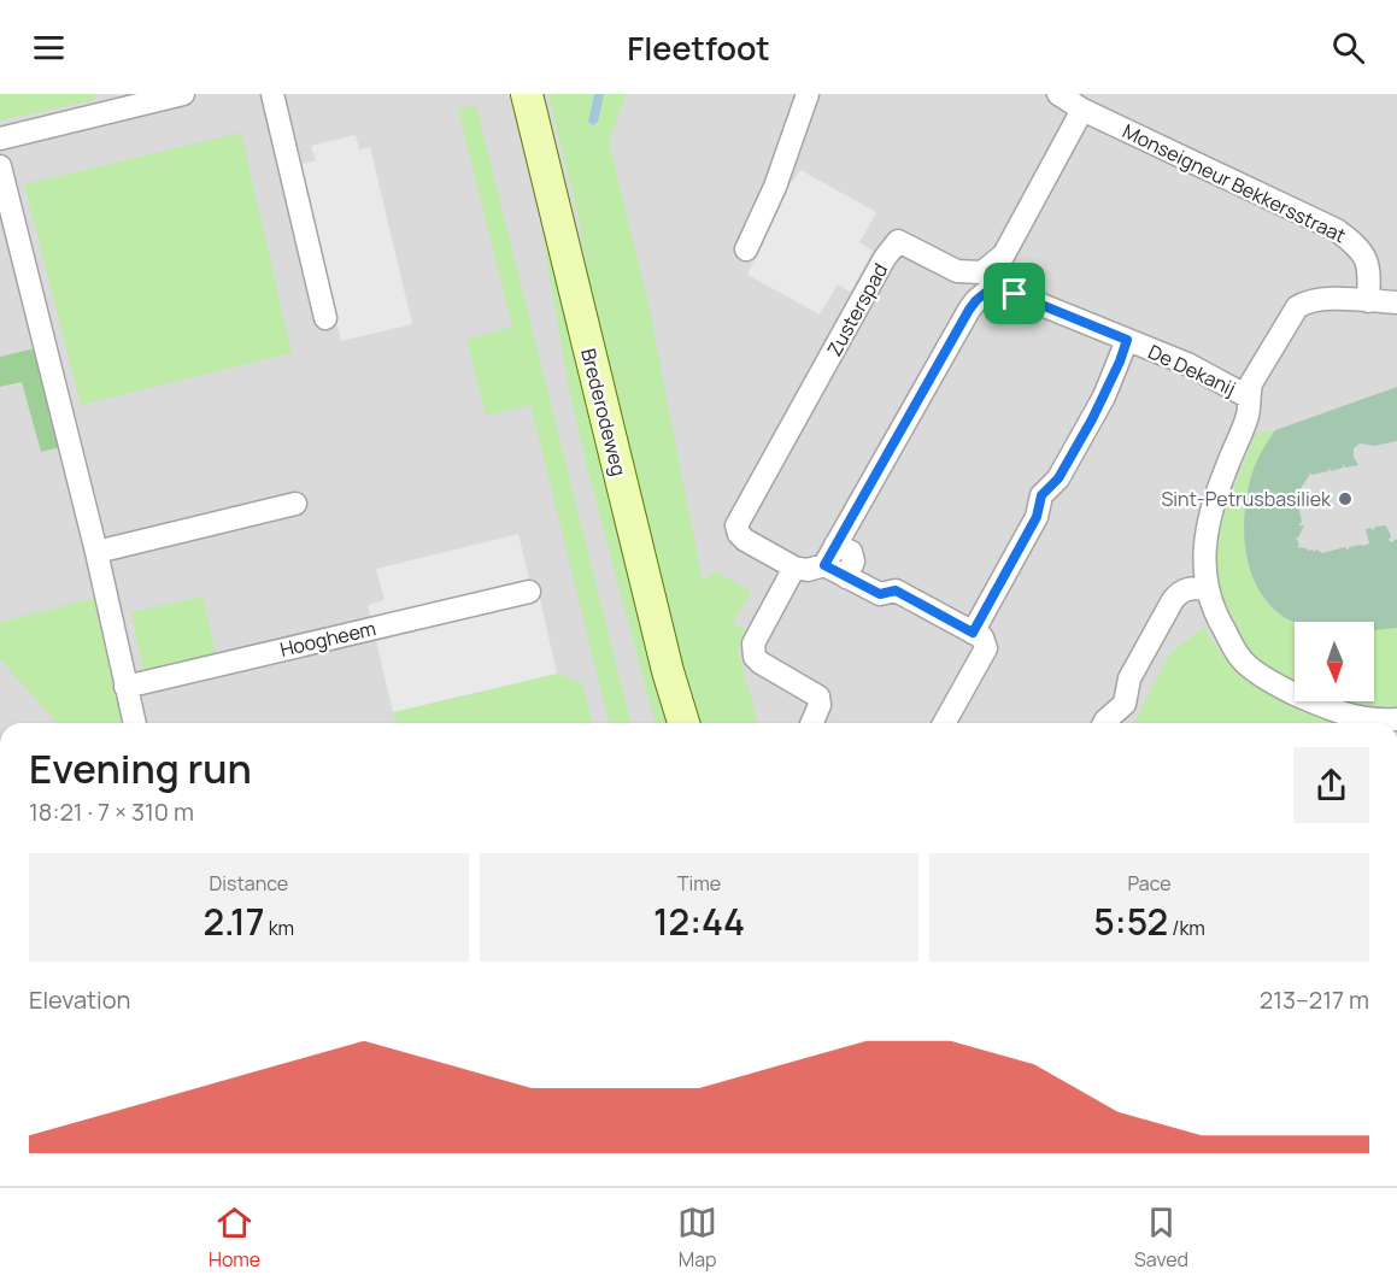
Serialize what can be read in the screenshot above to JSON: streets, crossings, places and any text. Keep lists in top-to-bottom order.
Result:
{
  "streets": {
    "main road": ["Brederodeweg"],
    "street": [
      "Monseigneur Bekkersstraat",
      "Zusterspad",
      "De Dekanij",
      "Hoogheem"
    ]
  },
  "crossings": [
    ["Monseigneur Bekkersstraat", "Zusterspad"]
  ],
  "places": ["Sint-Petrusbasiliek"],
  "north": "bottom",
  "page": {
    "header": "Fleetfoot",
    "heading": ["Evening run", "18:21 · 7 × 310 m"],
    "stats": [
      ["Distance", "2.17 km"],
      ["Time", "12:44"],
      ["Pace", "5:52 /km"]
    ],
    "chart": ["Elevation", "213–217 m"],
    "tabs": ["Home", "Map", "Saved"]
  }
}
